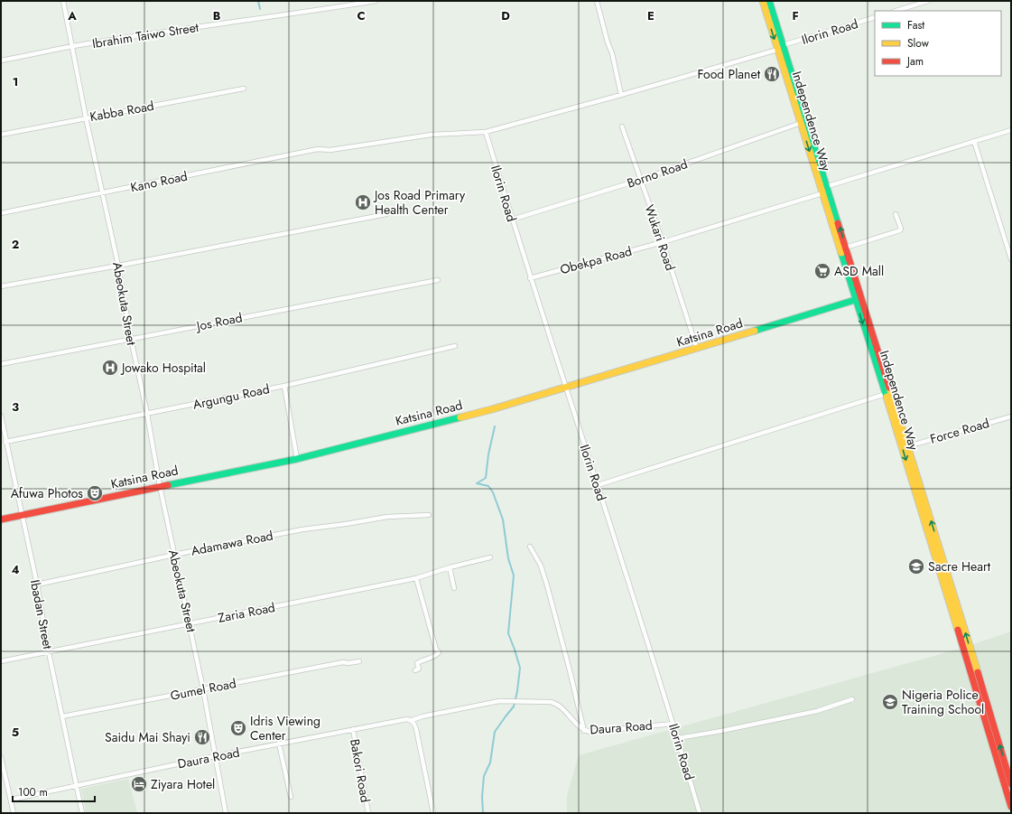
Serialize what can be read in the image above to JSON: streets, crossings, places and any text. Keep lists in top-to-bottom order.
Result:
{
  "streets": {
    "main road": ["Independence Way", "Katsina Road"],
    "street": [
      "Ilorin Road",
      "Ibrahim Taiwo Street",
      "Kabba Road",
      "Borno Road",
      "Kano Road",
      "Wukari Road",
      "Obekpa Road",
      "Abeokuta Street",
      "Jos Road",
      "Argungu Road",
      "Force Road",
      "Adamawa Road",
      "Zaria Road",
      "Ibadan Street",
      "Gumel Road",
      "Daura Road",
      "Bakori Road"
    ]
  },
  "crossings": [
    ["Ilorin Road", "Independence Way"],
    ["Ilorin Road", "Borno Road"],
    ["Ilorin Road", "Kano Road"],
    ["Ilorin Road", "Obekpa Road"],
    ["Ilorin Road", "Katsina Road"],
    ["Ilorin Road", "Daura Road"],
    ["Ibrahim Taiwo Street", "Abeokuta Street"],
    ["Kabba Road", "Abeokuta Street"],
    ["Independence Way", "Borno Road"],
    ["Independence Way", "Obekpa Road"],
    ["Independence Way", "Katsina Road"],
    ["Independence Way", "Force Road"],
    ["Borno Road", "Wukari Road"],
    ["Kano Road", "Abeokuta Street"],
    ["Wukari Road", "Obekpa Road"],
    ["Wukari Road", "Katsina Road"],
    ["Abeokuta Street", "Jos Road"],
    ["Abeokuta Street", "Katsina Road"],
    ["Abeokuta Street", "Argungu Road"],
    ["Abeokuta Street", "Adamawa Road"],
    ["Abeokuta Street", "Zaria Road"],
    ["Abeokuta Street", "Gumel Road"],
    ["Abeokuta Street", "Daura Road"],
    ["Katsina Road", "Ibadan Street"],
    ["Argungu Road", "Ibadan Street"],
    ["Adamawa Road", "Ibadan Street"],
    ["Zaria Road", "Ibadan Street"],
    ["Ibadan Street", "Gumel Road"],
    ["Ibadan Street", "Daura Road"],
    ["Daura Road", "Bakori Road"]
  ],
  "places": {
    "restaurant": ["Food Planet", "Saidu Mai Shayi"],
    "hospital": ["Jos Road Primary Health Center", "Jowako Hospital"],
    "supermarket": ["ASD Mall"],
    "theatre": ["Afuwa Photos", "Idris Viewing Center"],
    "school or university": ["Sacre Heart", "Nigeria Police Training School"],
    "hotel": ["Ziyara Hotel"]
  },
  "legend": ["Fast", "Slow", "Jam"],
  "scale_bar": "100 m",
  "grid": {
    "columns": [
      "A",
      "B",
      "C",
      "D",
      "E",
      "F"
    ],
    "rows": [
      "1",
      "2",
      "3",
      "4",
      "5"
    ]
  }
}
